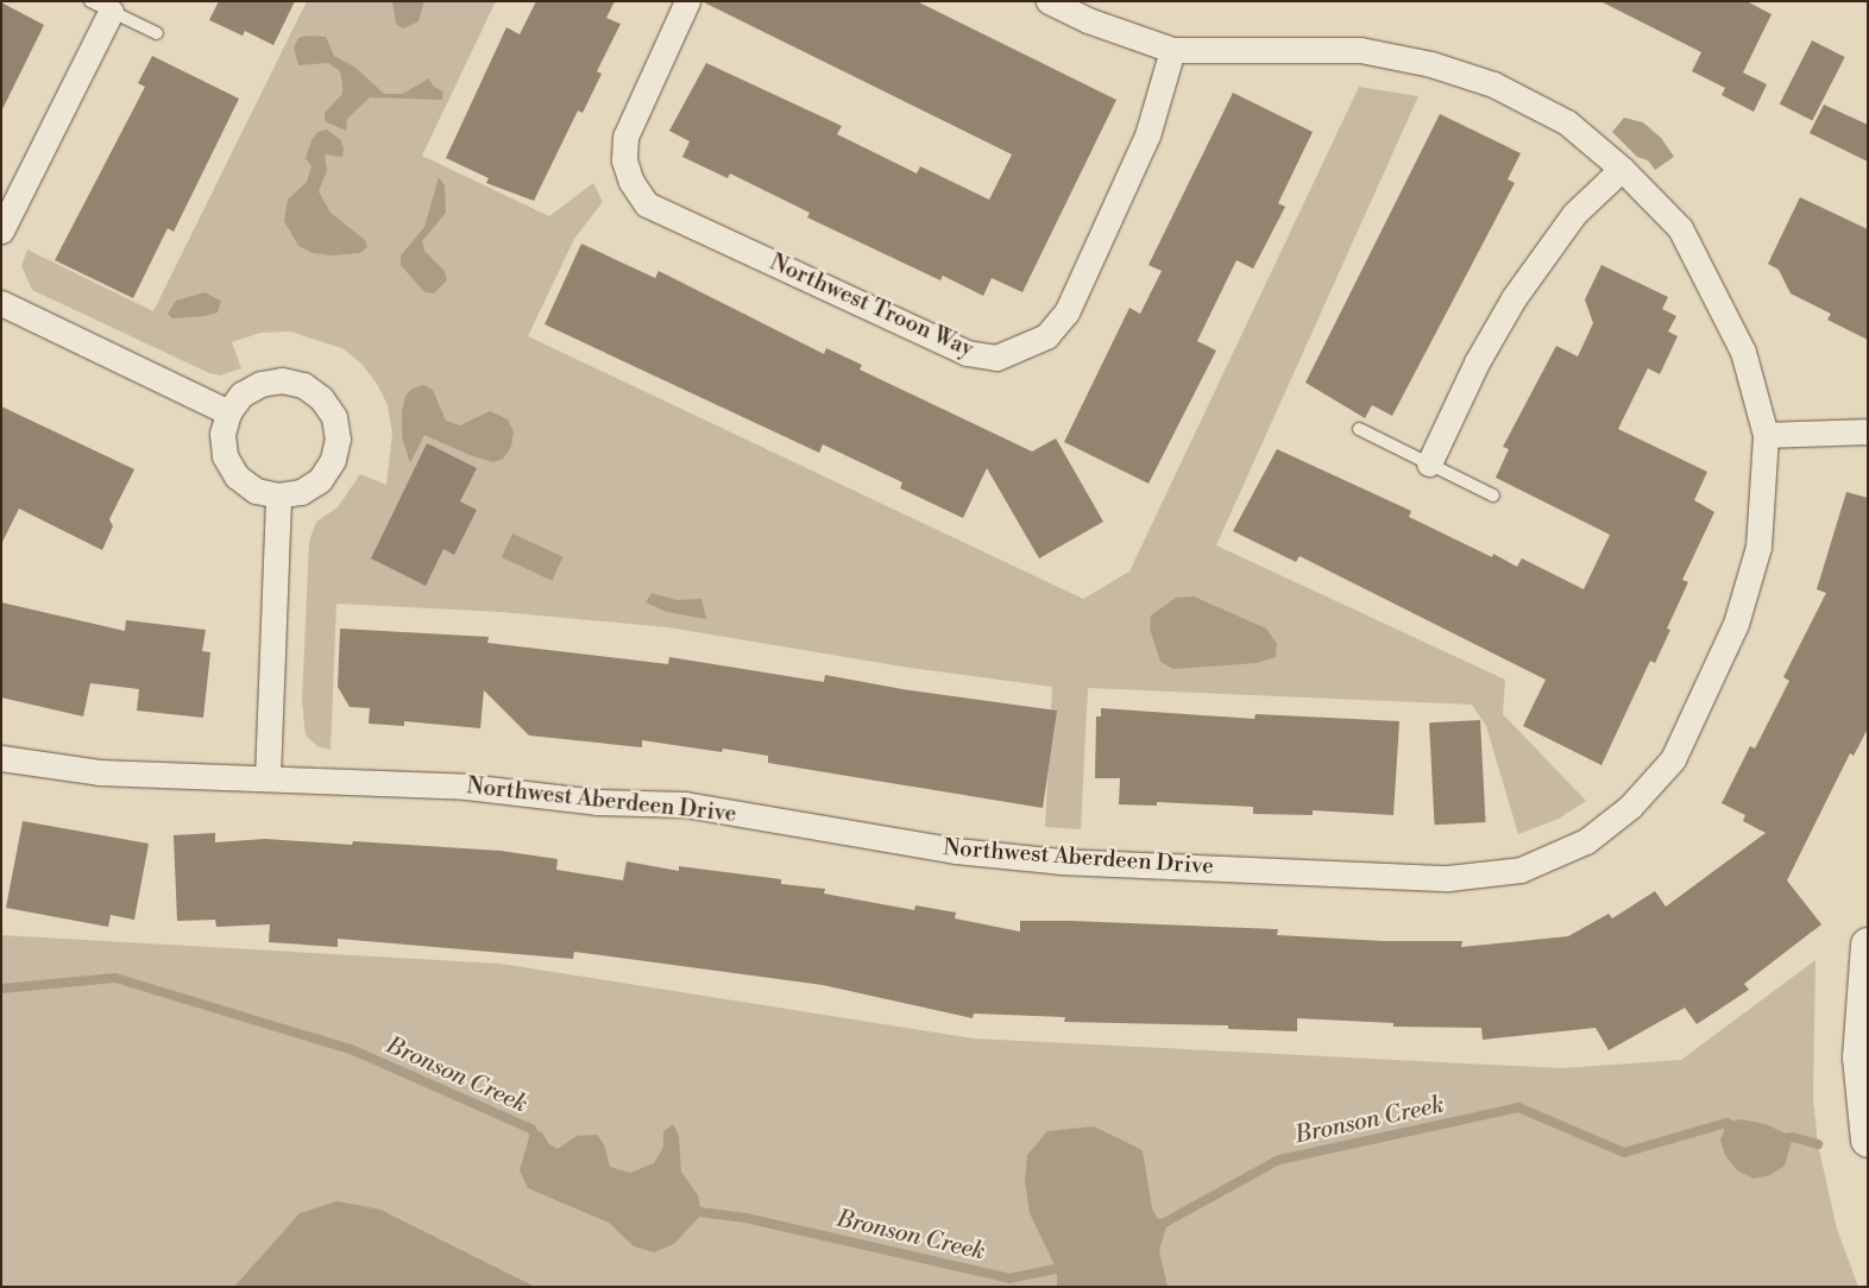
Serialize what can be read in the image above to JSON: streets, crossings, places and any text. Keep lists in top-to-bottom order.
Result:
{
  "streets": {
    "street": ["Northwest Troon Way", "Northwest Aberdeen Drive"]
  },
  "water": ["Bronson Creek"]
}
